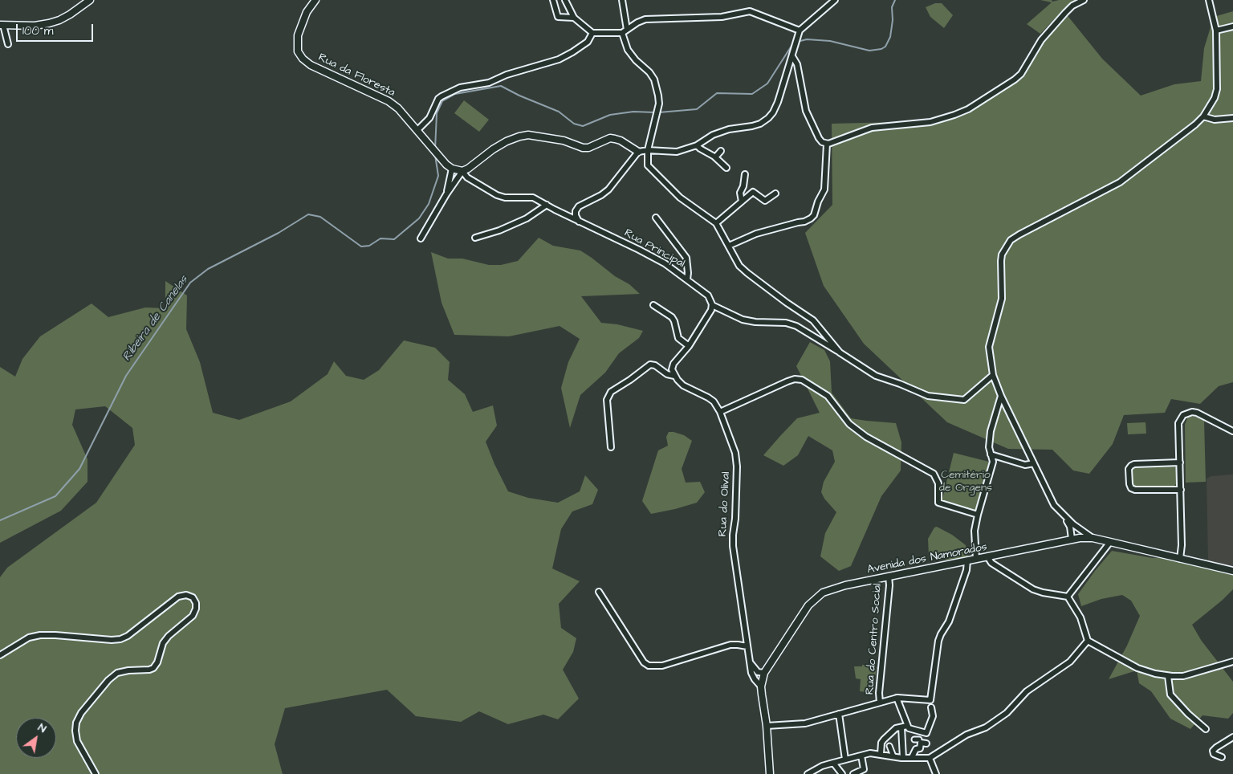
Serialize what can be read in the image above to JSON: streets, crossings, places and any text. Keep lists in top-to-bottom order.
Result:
{
  "streets": {
    "street": [
      "Rua da Floresta",
      "Rua Principal",
      "Rua do Olival",
      "Avenida dos Namorados",
      "Rua do Centro Social"
    ]
  },
  "crossings": [
    ["Rua do Olival", "Avenida dos Namorados"],
    ["Avenida dos Namorados", "Rua do Centro Social"]
  ],
  "water": ["Ribeira de Canelas"],
  "parks": ["Cemitério de Orgens"],
  "scale_bar": "100 m",
  "north": "top right"
}
